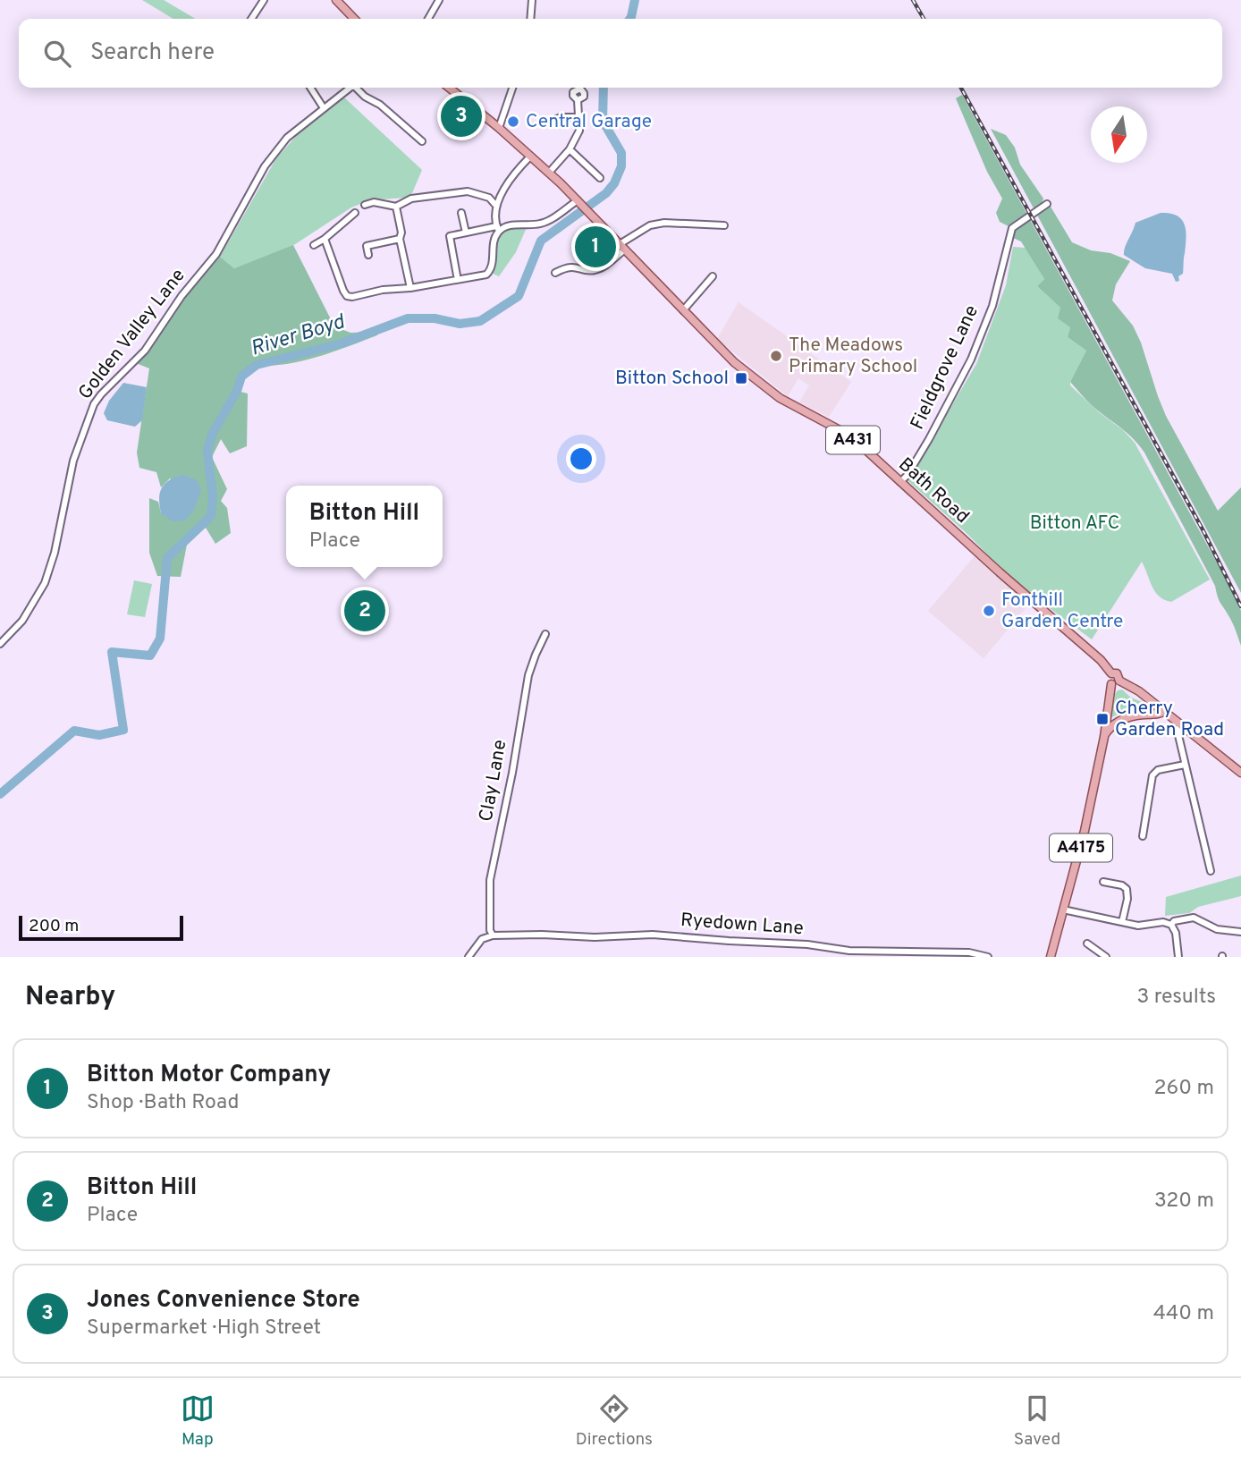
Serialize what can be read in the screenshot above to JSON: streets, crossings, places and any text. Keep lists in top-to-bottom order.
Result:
{
  "streets": {
    "main road": ["A431", "Bath Road", "A4175"],
    "street": [
      "Golden Valley Lane",
      "Fieldgrove Lane",
      "Clay Lane",
      "Ryedown Lane"
    ]
  },
  "crossings": [
    ["Fieldgrove Lane", "Bath Road"],
    ["A431", "Bath Road"],
    ["A431", "A4175"],
    ["Bath Road", "A4175"],
    ["Clay Lane", "Ryedown Lane"]
  ],
  "water": ["River Boyd"],
  "parks": ["Bitton AFC"],
  "places": {
    "other": ["Central Garage", "The Meadows Primary School", "Fonthill Garden Centre"],
    "transit": ["Bitton School", "Cherry Garden Road"]
  },
  "scale_bar": "200 m",
  "north": "bottom",
  "page": {
    "search": "Search here",
    "pins": ["3", "1", "2"],
    "popup": ["Bitton Hill", "Place"],
    "scale": "200 m",
    "heading": ["Nearby", "3 results"],
    "list": [
      {
        "mark": "1",
        "name": "Bitton Motor Company",
        "note": "Shop · Bath Road",
        "value": "260 m"
      },
      {
        "mark": "2",
        "name": "Bitton Hill",
        "note": "Place",
        "value": "320 m"
      },
      {
        "mark": "3",
        "name": "Jones Convenience Store",
        "note": "Supermarket · High Street",
        "value": "440 m"
      }
    ],
    "nav": ["Map", "Directions", "Saved"]
  }
}
